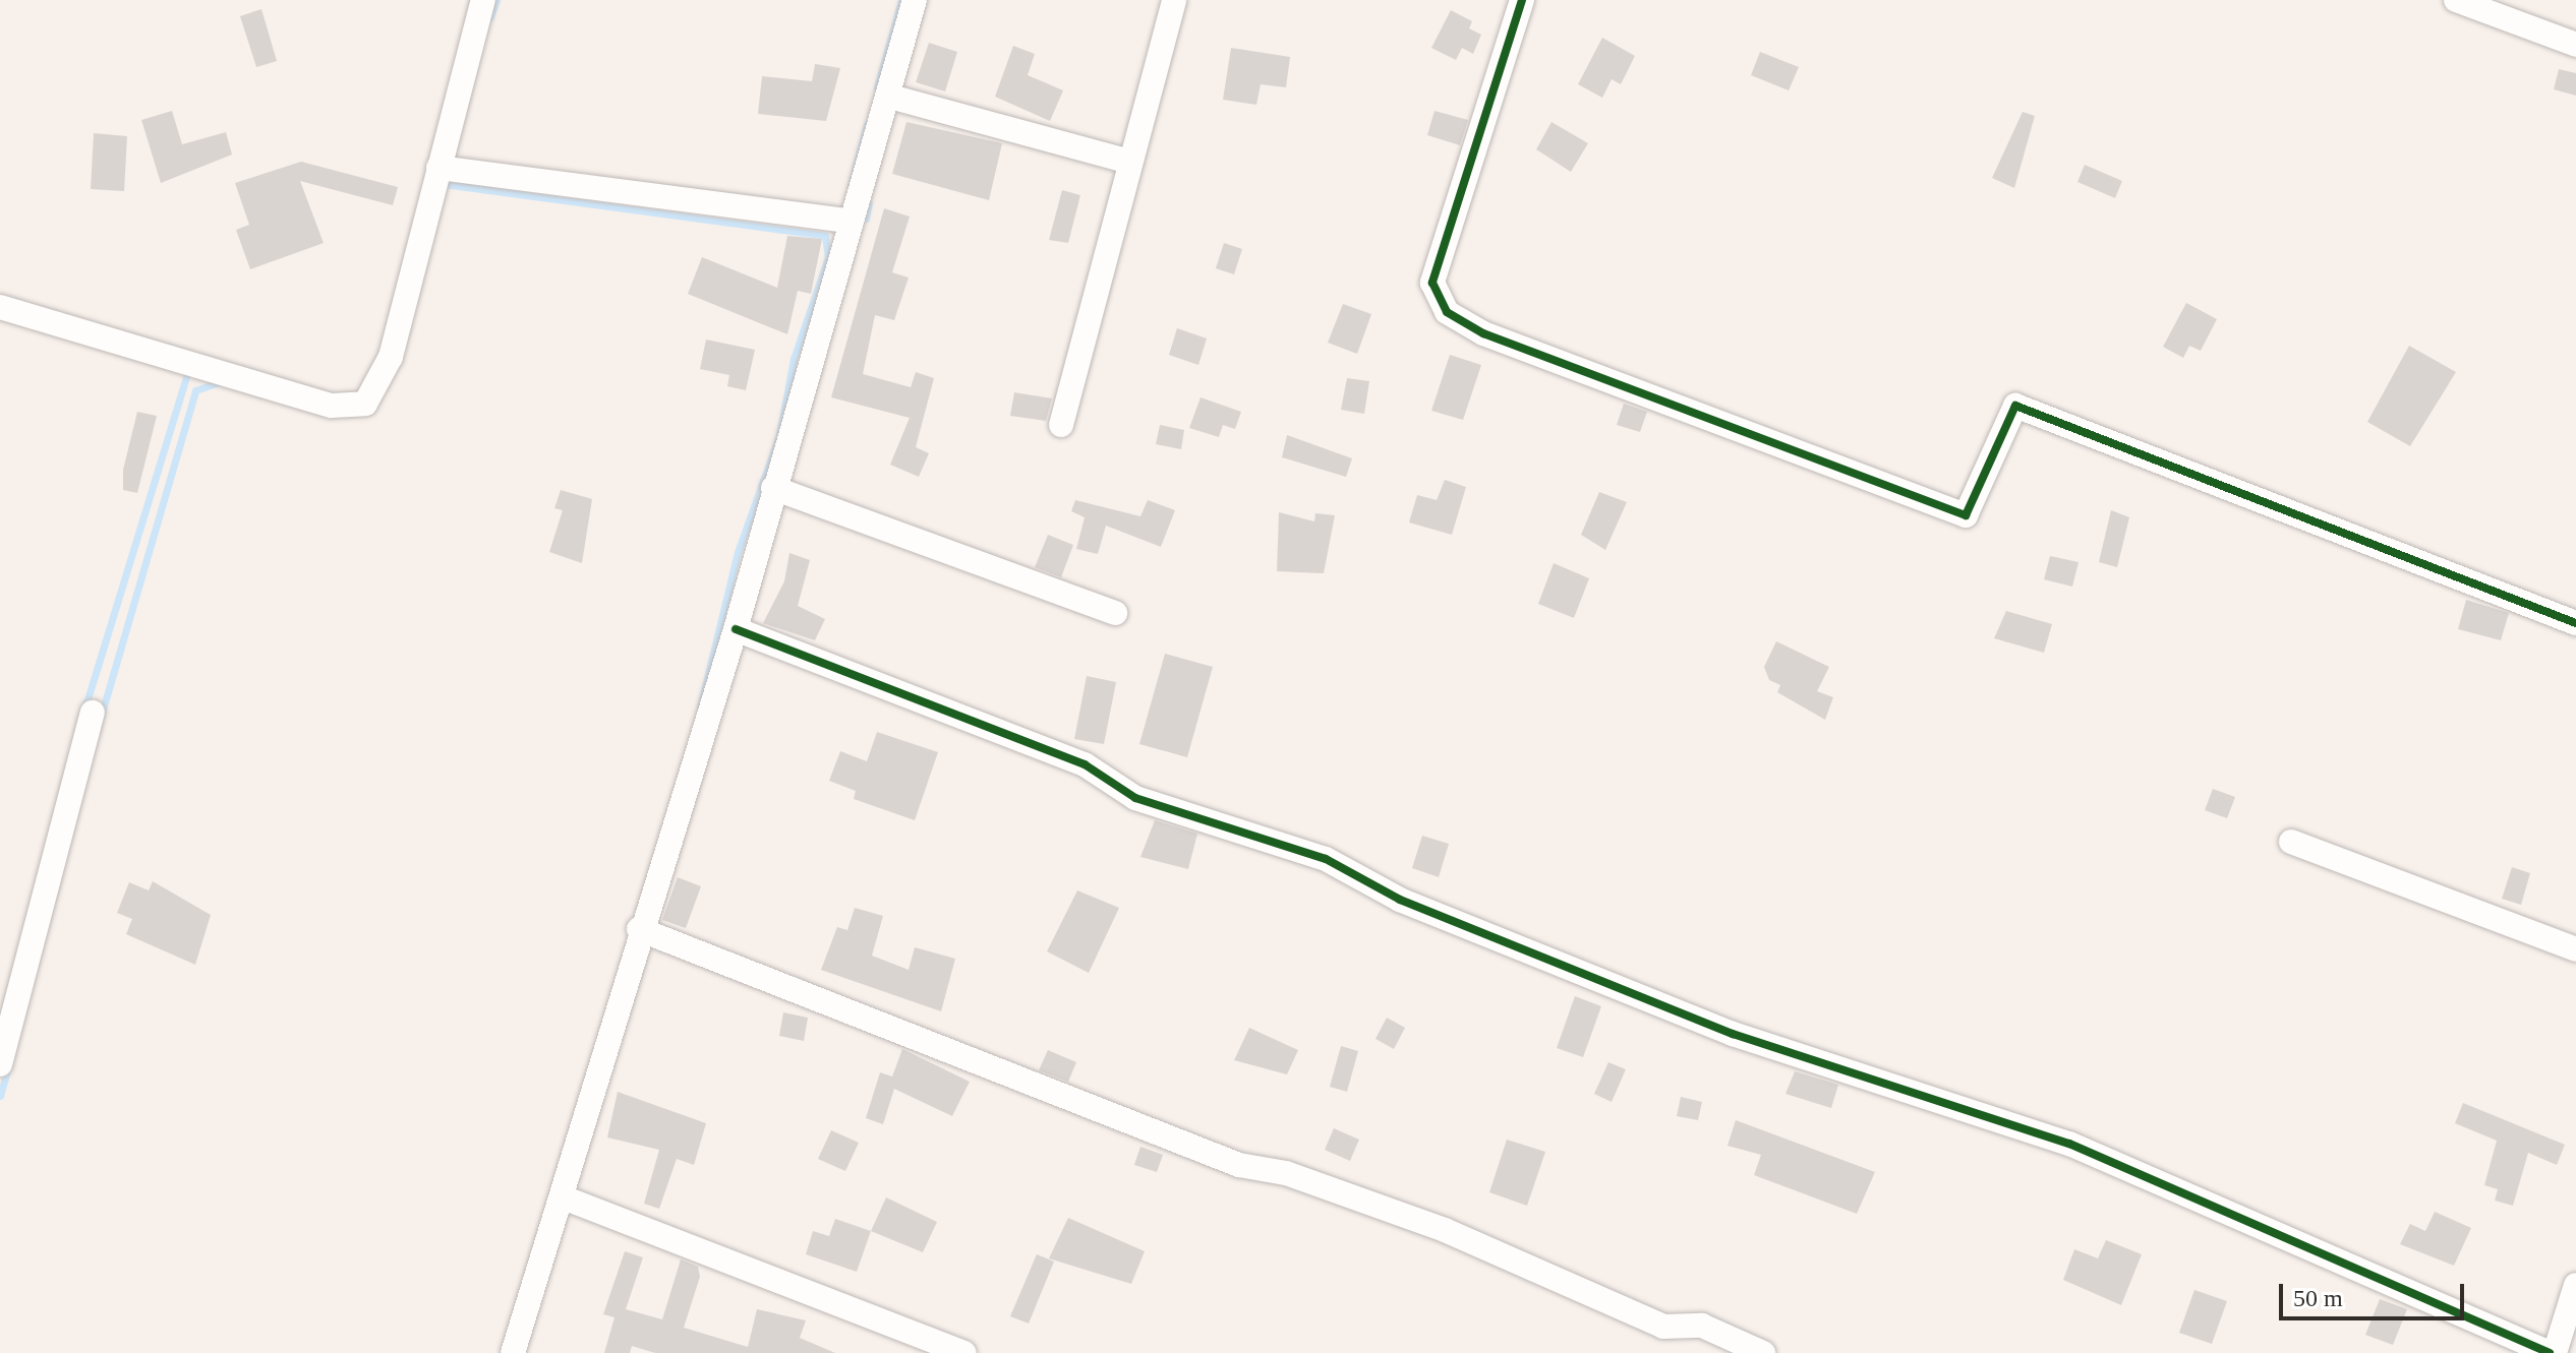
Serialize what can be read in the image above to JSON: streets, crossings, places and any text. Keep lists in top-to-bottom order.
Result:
{
  "scale_bar": "50 m"
}
